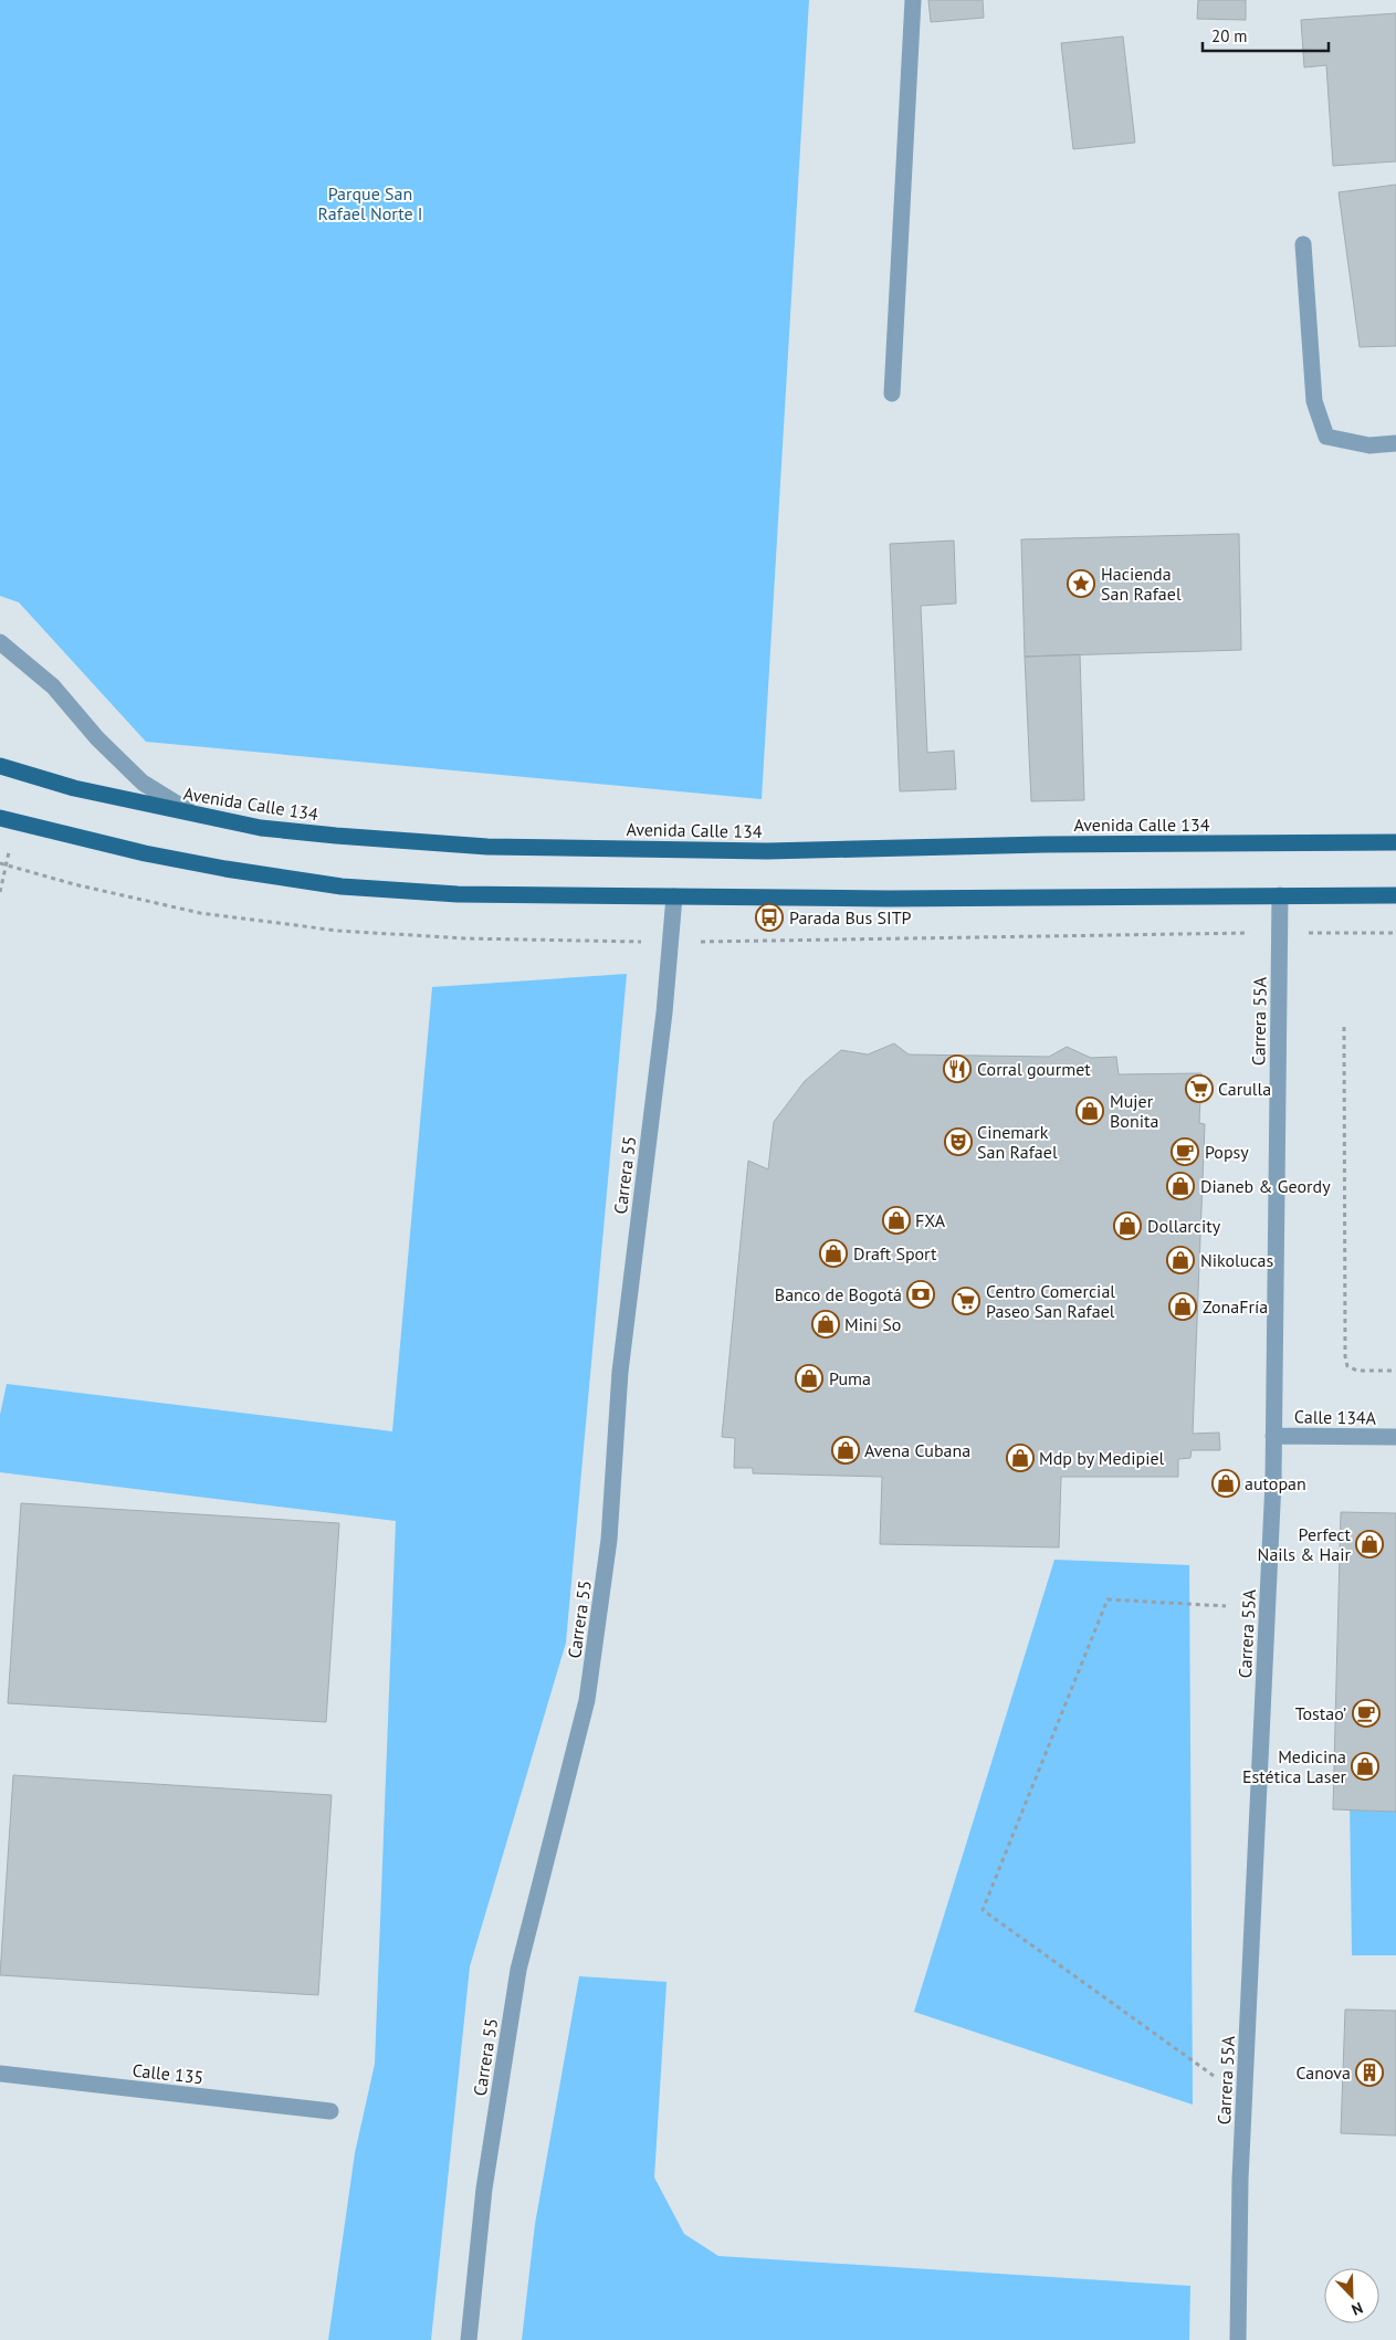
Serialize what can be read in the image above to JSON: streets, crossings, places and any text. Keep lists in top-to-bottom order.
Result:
{
  "streets": {
    "main road": ["Avenida Calle 134"],
    "street": [
      "Carrera 55A",
      "Carrera 55",
      "Calle 134A",
      "Calle 135"
    ]
  },
  "crossings": [
    ["Carrera 55A", "Calle 134A"]
  ],
  "parks": ["Parque San Rafael Norte I"],
  "places": {
    "place": ["Hacienda San Rafael"],
    "bus stop": ["Parada Bus SITP"],
    "restaurant": ["Corral gourmet"],
    "supermarket": ["Carulla", "Centro Comercial Paseo San Rafael"],
    "shop": [
      "Mujer Bonita",
      "Dianeb & Geordy",
      "FXA",
      "Dollarcity",
      "Draft Sport",
      "Nikolucas",
      "ZonaFría",
      "Mini So",
      "Puma",
      "Avena Cubana",
      "Mdp by Medipiel",
      "autopan",
      "Perfect Nails & Hair",
      "Medicina Estética Laser"
    ],
    "theatre": ["Cinemark San Rafael"],
    "cafe": ["Popsy", "Tostao’"],
    "bank": ["Banco de Bogotá"],
    "building": ["Canova"]
  },
  "scale_bar": "20 m",
  "north": "bottom right"
}
